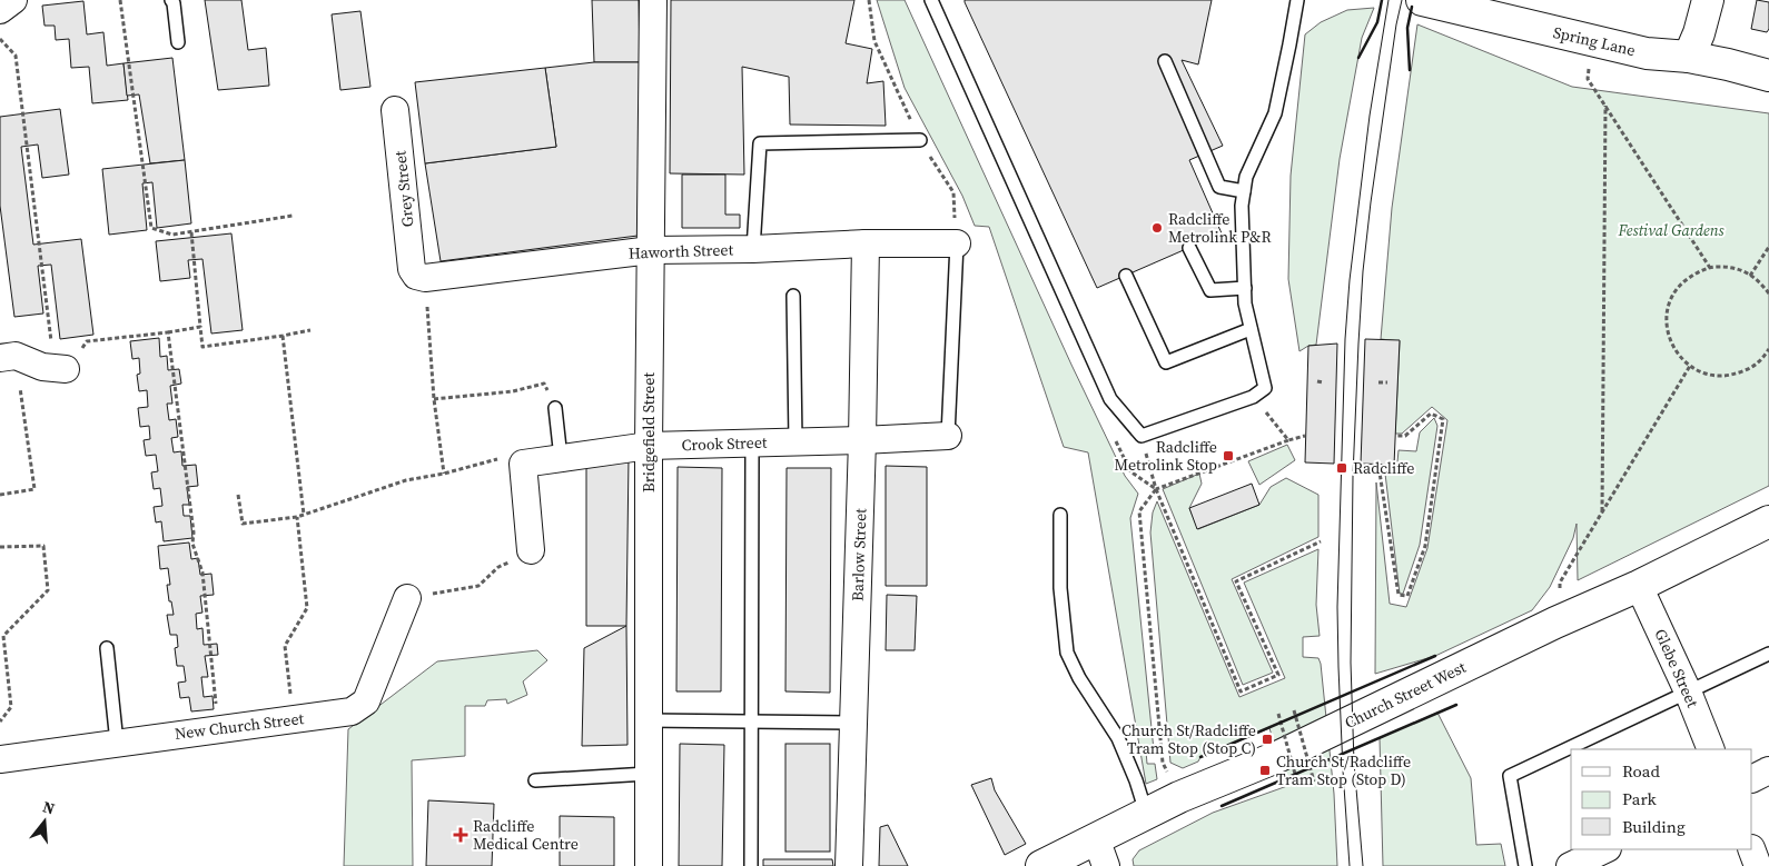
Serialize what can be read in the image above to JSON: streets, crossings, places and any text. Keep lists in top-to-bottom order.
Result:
{
  "streets": {
    "street": [
      "Spring Lane",
      "Grey Street",
      "Haworth Street",
      "Bridgefield Street",
      "Crook Street",
      "Barlow Street",
      "Glebe Street",
      "Church Street West",
      "New Church Street"
    ]
  },
  "crossings": [
    ["Grey Street", "Haworth Street"],
    ["Haworth Street", "Bridgefield Street"],
    ["Haworth Street", "Barlow Street"],
    ["Bridgefield Street", "Crook Street"],
    ["Crook Street", "Barlow Street"],
    ["Glebe Street", "Church Street West"]
  ],
  "parks": ["Festival Gardens"],
  "places": {
    "other": ["Radcliffe Metrolink P&R"],
    "transit": [
      "Radcliffe Metrolink Stop",
      "Radcliffe",
      "Church St/Radcliffe Tram Stop (Stop C)",
      "Church St/Radcliffe Tram Stop (Stop D)"
    ],
    "health": ["Radcliffe Medical Centre"]
  },
  "legend": ["Road", "Park", "Building"],
  "north": "top"
}
